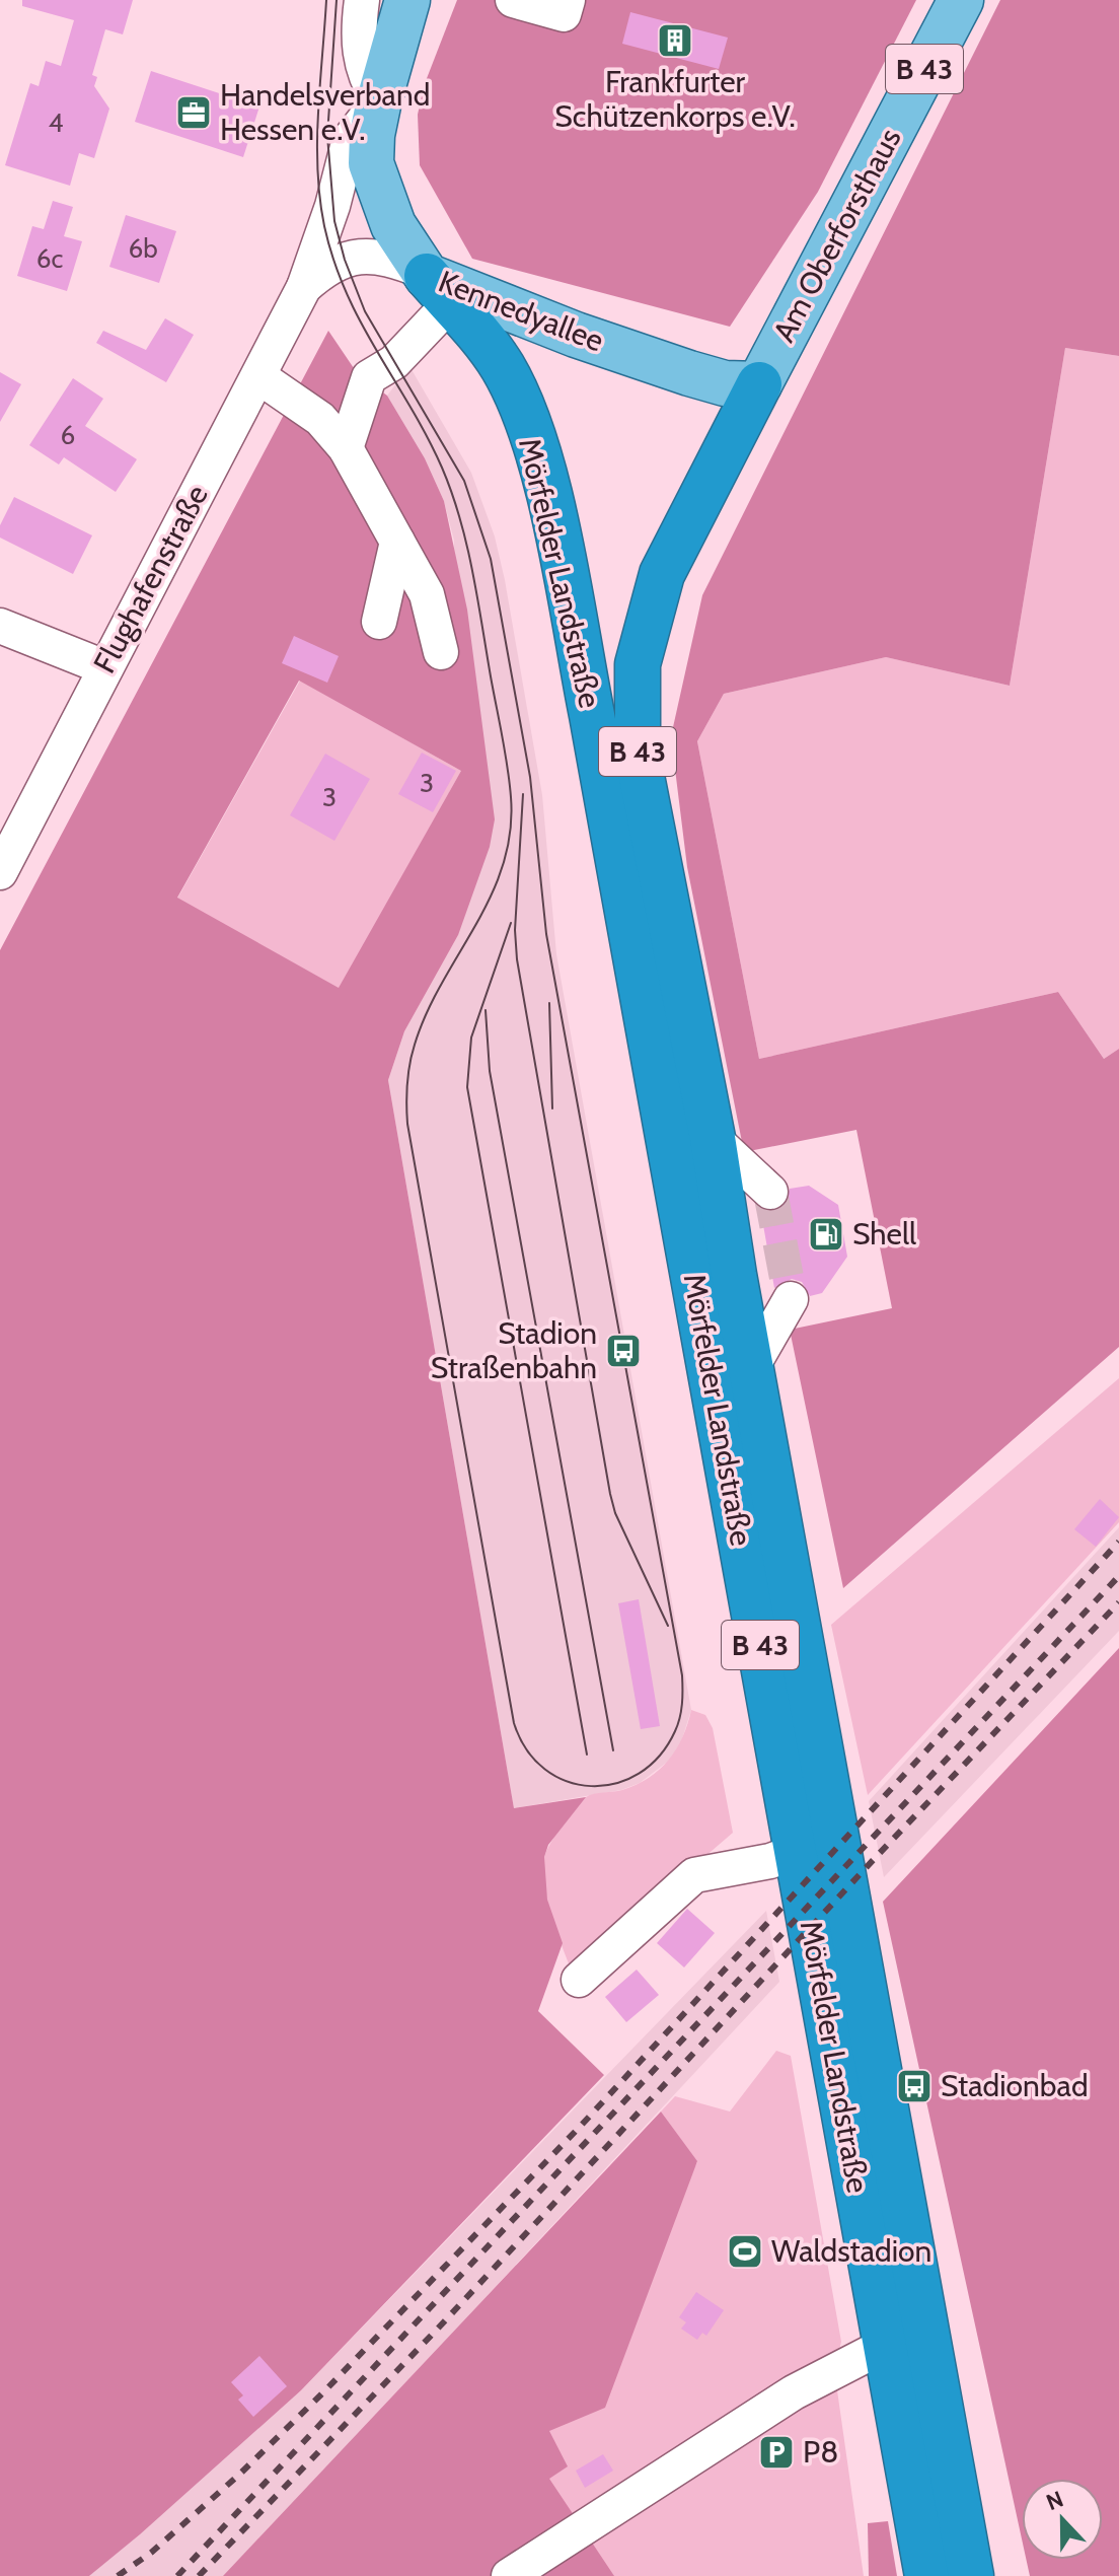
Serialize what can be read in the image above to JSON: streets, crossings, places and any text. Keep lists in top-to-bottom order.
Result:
{
  "streets": {
    "highway": ["B 43", "Mörfelder Landstraße"],
    "main road": ["Am Oberforsthaus", "Kennedyallee"],
    "street": ["Flughafenstraße"]
  },
  "crossings": [
    ["Am Oberforsthaus", "Kennedyallee"],
    ["Am Oberforsthaus", "Mörfelder Landstraße"],
    ["Kennedyallee", "Mörfelder Landstraße"],
    ["Kennedyallee", "Flughafenstraße"],
    ["Mörfelder Landstraße", "Flughafenstraße"]
  ],
  "places": {
    "building": ["Frankfurter Schützenkorps e.V."],
    "office": ["Handelsverband Hessen e.V."],
    "fuel station": ["Shell"],
    "bus stop": ["Stadion Straßenbahn", "Stadionbad"],
    "sports": ["Waldstadion"],
    "parking": ["P8"]
  },
  "house_numbers": [
    "4",
    "6b",
    "6c",
    "6",
    "3",
    "3"
  ],
  "north": "top"
}
